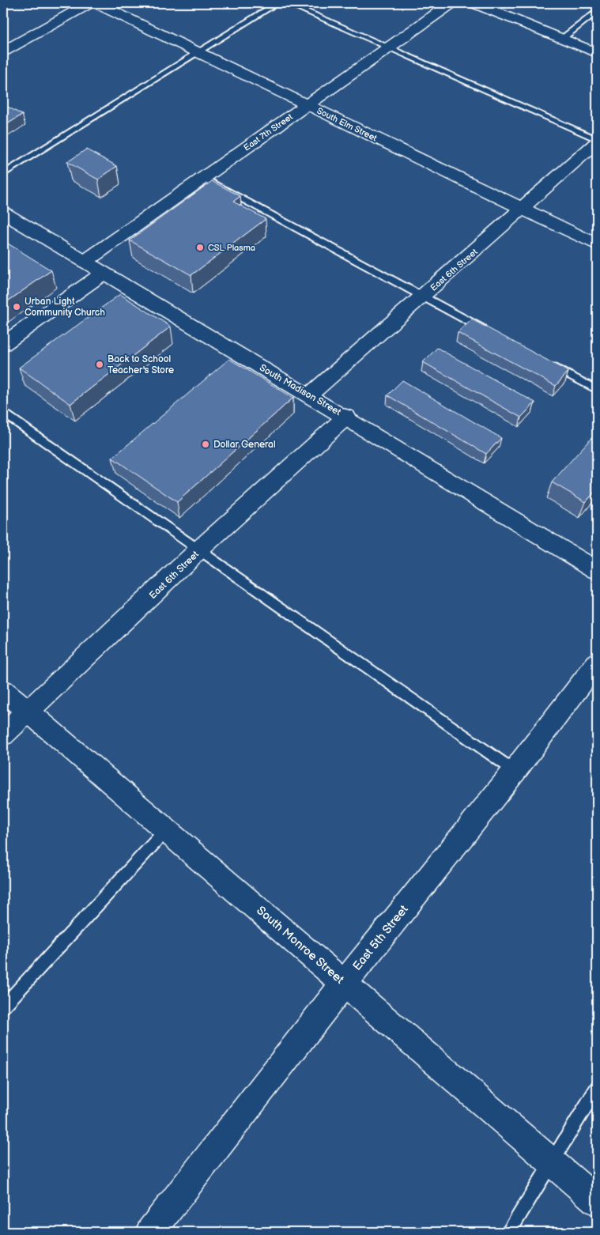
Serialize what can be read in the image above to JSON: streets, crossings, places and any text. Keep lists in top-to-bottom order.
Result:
{
  "streets": {
    "street": [
      "South Elm Street",
      "East 7th Street",
      "East 6th Street",
      "South Madison Street",
      "East 5th Street",
      "South Monroe Street"
    ]
  },
  "crossings": [
    ["South Elm Street", "East 7th Street"],
    ["South Elm Street", "East 6th Street"],
    ["East 7th Street", "South Madison Street"],
    ["East 6th Street", "South Madison Street"],
    ["East 6th Street", "South Monroe Street"],
    ["East 5th Street", "South Monroe Street"]
  ],
  "places": [
    "CSL Plasma",
    "Urban Light Community Church",
    "Back to School Teacher's Store",
    "Dollar General"
  ]
}
